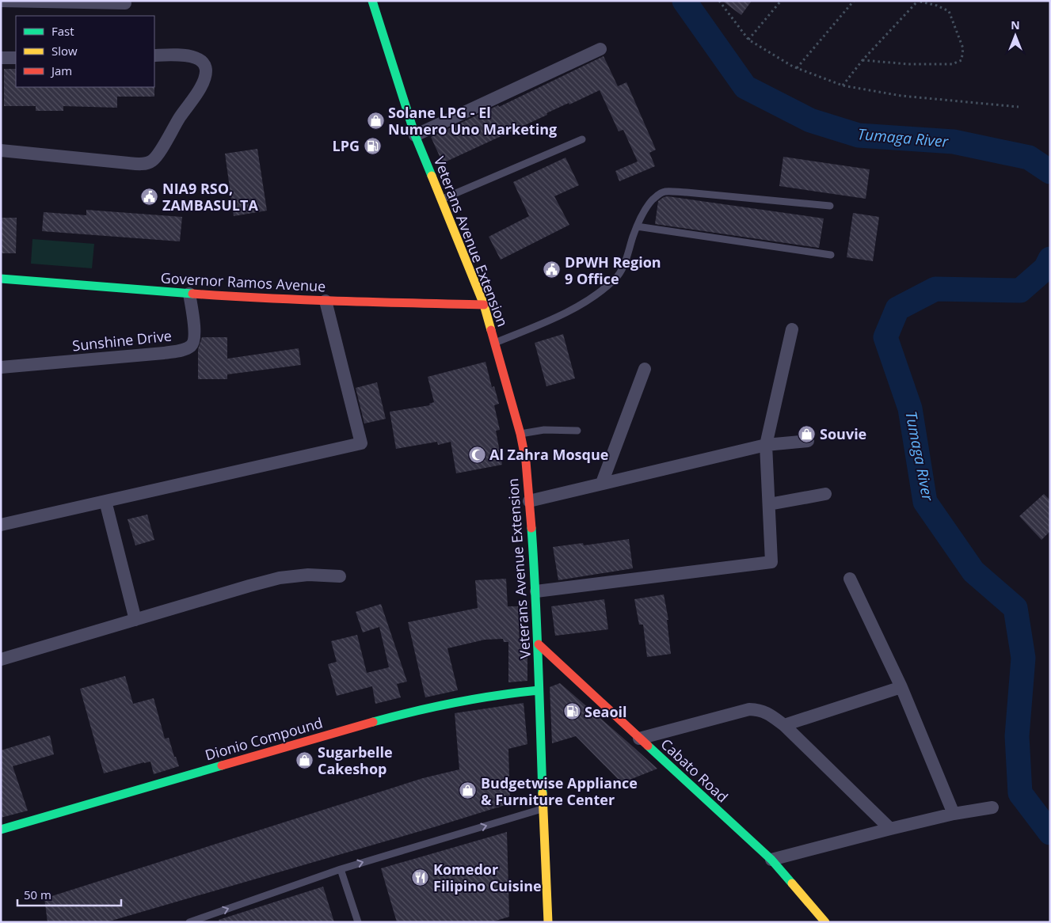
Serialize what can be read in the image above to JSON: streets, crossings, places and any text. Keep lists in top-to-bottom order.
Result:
{
  "streets": {
    "main road": [
      "Veterans Avenue Extension",
      "Governor Ramos Avenue",
      "Dionio Compound",
      "Cabato Road"
    ],
    "street": ["Sunshine Drive"]
  },
  "crossings": [
    ["Veterans Avenue Extension", "Governor Ramos Avenue"],
    ["Veterans Avenue Extension", "Dionio Compound"],
    ["Veterans Avenue Extension", "Cabato Road"],
    ["Governor Ramos Avenue", "Sunshine Drive"]
  ],
  "water": ["Tumaga River"],
  "places": {
    "shop": [
      "Solane LPG - El Numero Uno Marketing",
      "Souvie",
      "Sugarbelle Cakeshop",
      "Budgetwise Appliance & Furniture Center"
    ],
    "fuel station": ["LPG", "Seaoil"],
    "public building": ["NIA9 RSO, ZAMBASULTA", "DPWH Region 9 Office"],
    "mosque": ["Al Zahra Mosque"],
    "restaurant": ["Komedor Filipino Cuisine"]
  },
  "legend": ["Fast", "Slow", "Jam"],
  "scale_bar": "50 m",
  "north": "top"
}
